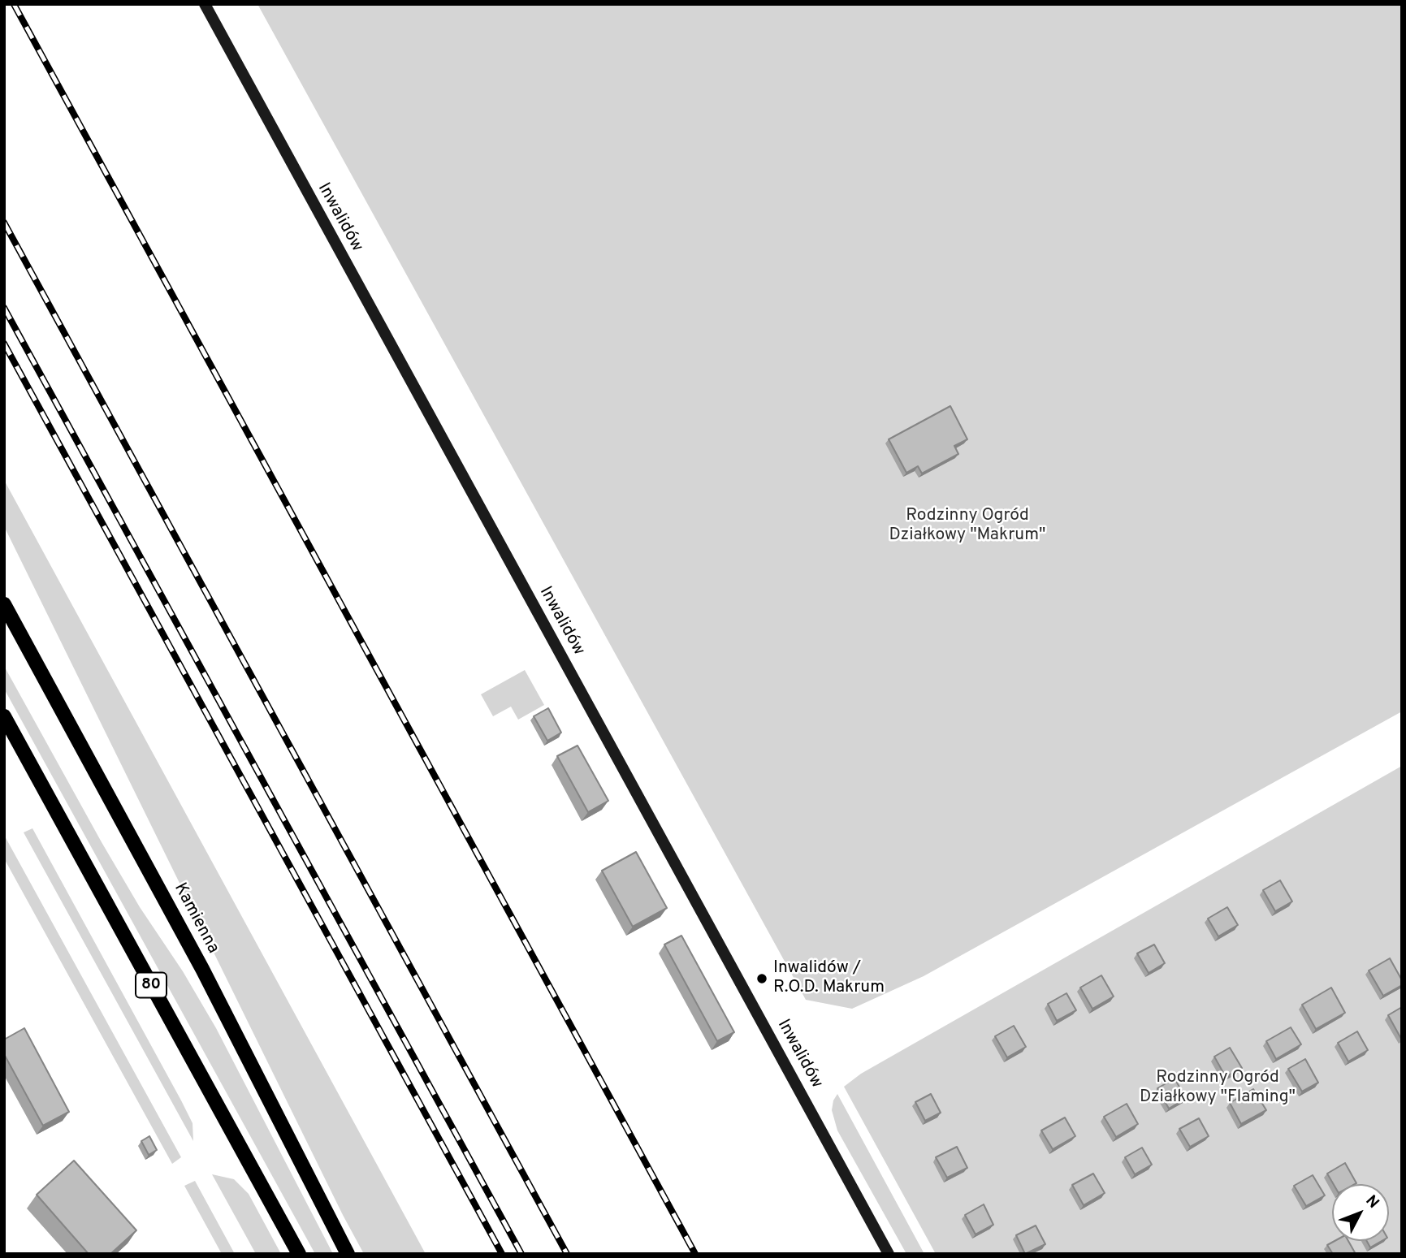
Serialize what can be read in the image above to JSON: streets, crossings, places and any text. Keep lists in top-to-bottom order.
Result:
{
  "streets": {
    "main road": ["Kamienna", "80"],
    "street": ["Inwalidów"]
  },
  "parks": ["Rodzinny Ogród Działkowy \"Makrum\"", "Rodzinny Ogród Działkowy \"Flaming\""],
  "places": ["Inwalidów / R.O.D. Makrum"],
  "north": "top right"
}
